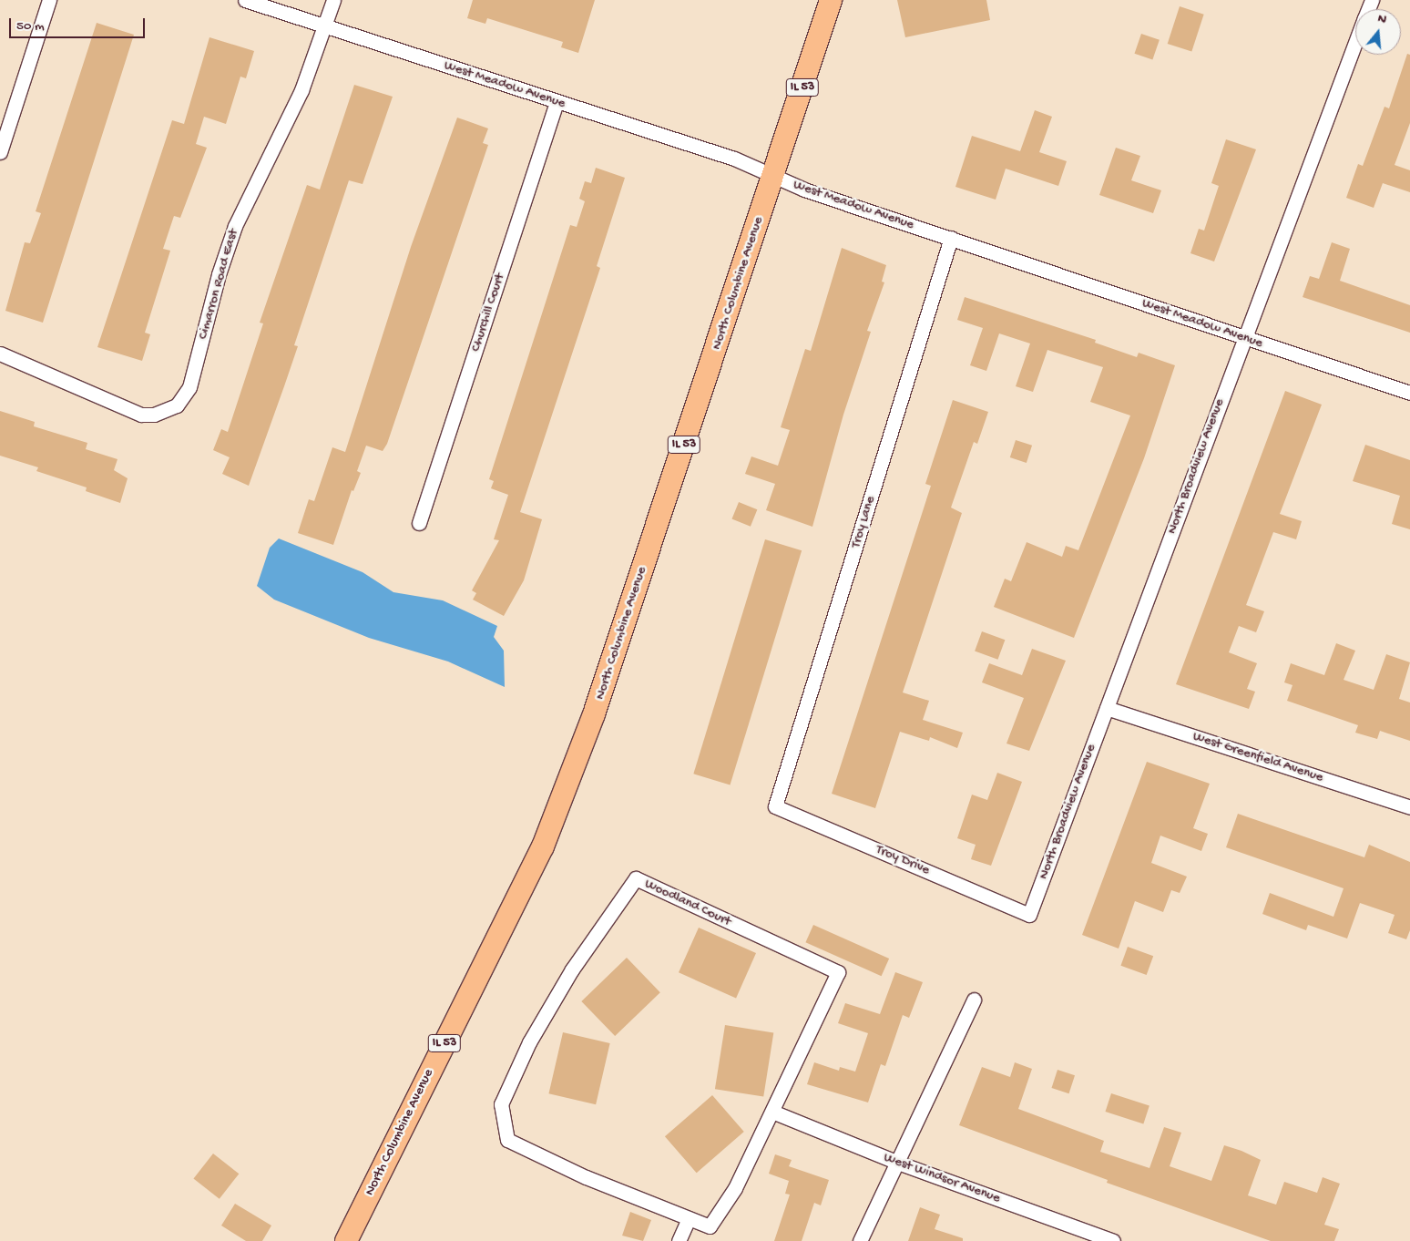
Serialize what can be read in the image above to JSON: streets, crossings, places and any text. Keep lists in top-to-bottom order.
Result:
{
  "streets": {
    "main road": ["IL 53", "North Columbine Avenue"],
    "street": [
      "West Meadow Avenue",
      "Cimarron Road East",
      "Churchill Court",
      "North Broadview Avenue",
      "Troy Lane",
      "West Greenfield Avenue",
      "Troy Drive",
      "Woodland Court",
      "West Windsor Avenue"
    ]
  },
  "crossings": [
    ["West Meadow Avenue", "North Columbine Avenue"],
    ["West Meadow Avenue", "Cimarron Road East"],
    ["West Meadow Avenue", "Churchill Court"],
    ["West Meadow Avenue", "North Broadview Avenue"],
    ["West Meadow Avenue", "Troy Lane"],
    ["North Broadview Avenue", "West Greenfield Avenue"],
    ["North Broadview Avenue", "Troy Drive"],
    ["Troy Lane", "Troy Drive"],
    ["Woodland Court", "West Windsor Avenue"]
  ],
  "scale_bar": "50 m",
  "north": "top"
}
